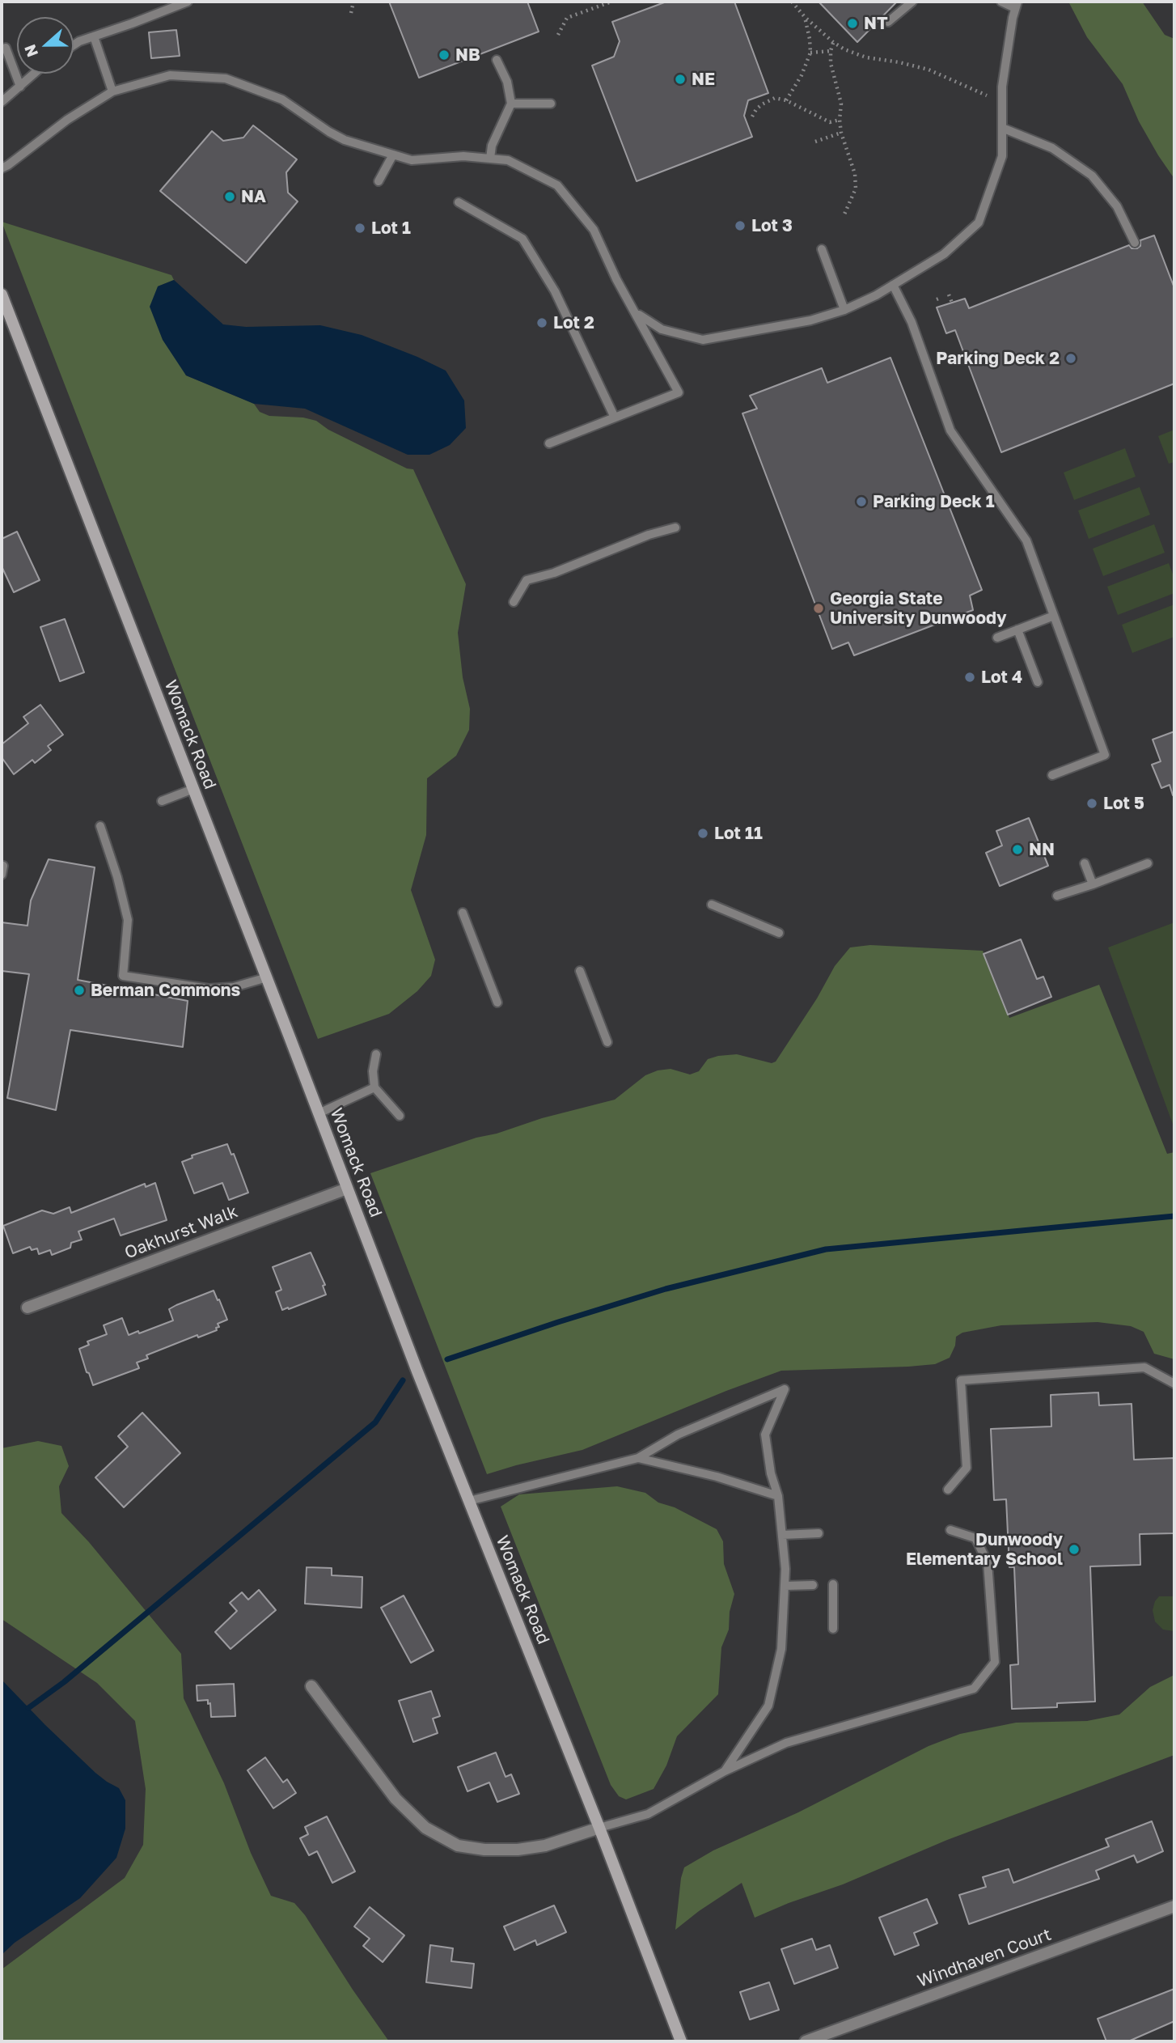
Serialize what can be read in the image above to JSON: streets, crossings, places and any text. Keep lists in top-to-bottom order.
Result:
{
  "streets": {
    "street": ["Womack Road", "Oakhurst Walk", "Windhaven Court"]
  },
  "crossings": [
    ["Womack Road", "Oakhurst Walk"]
  ],
  "places": [
    "NT",
    "NB",
    "NE",
    "NA",
    "Lot 3",
    "Lot 1",
    "Lot 2",
    "Parking Deck 2",
    "Parking Deck 1",
    "Georgia State University Dunwoody",
    "Lot 4",
    "Lot 5",
    "Lot 11",
    "NN",
    "Berman Commons",
    "Dunwoody Elementary School"
  ],
  "north": "left"
}
